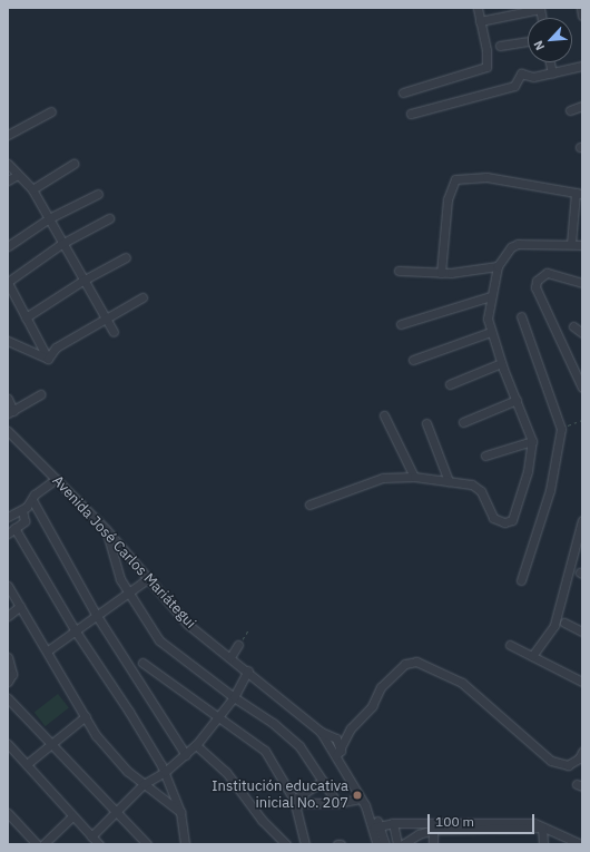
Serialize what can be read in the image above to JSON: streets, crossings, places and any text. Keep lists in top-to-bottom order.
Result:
{
  "streets": {
    "street": ["Avenida José Carlos Mariátegui"]
  },
  "places": ["Institución educativa inicial No. 207"],
  "scale_bar": "100 m",
  "north": "bottom left"
}
